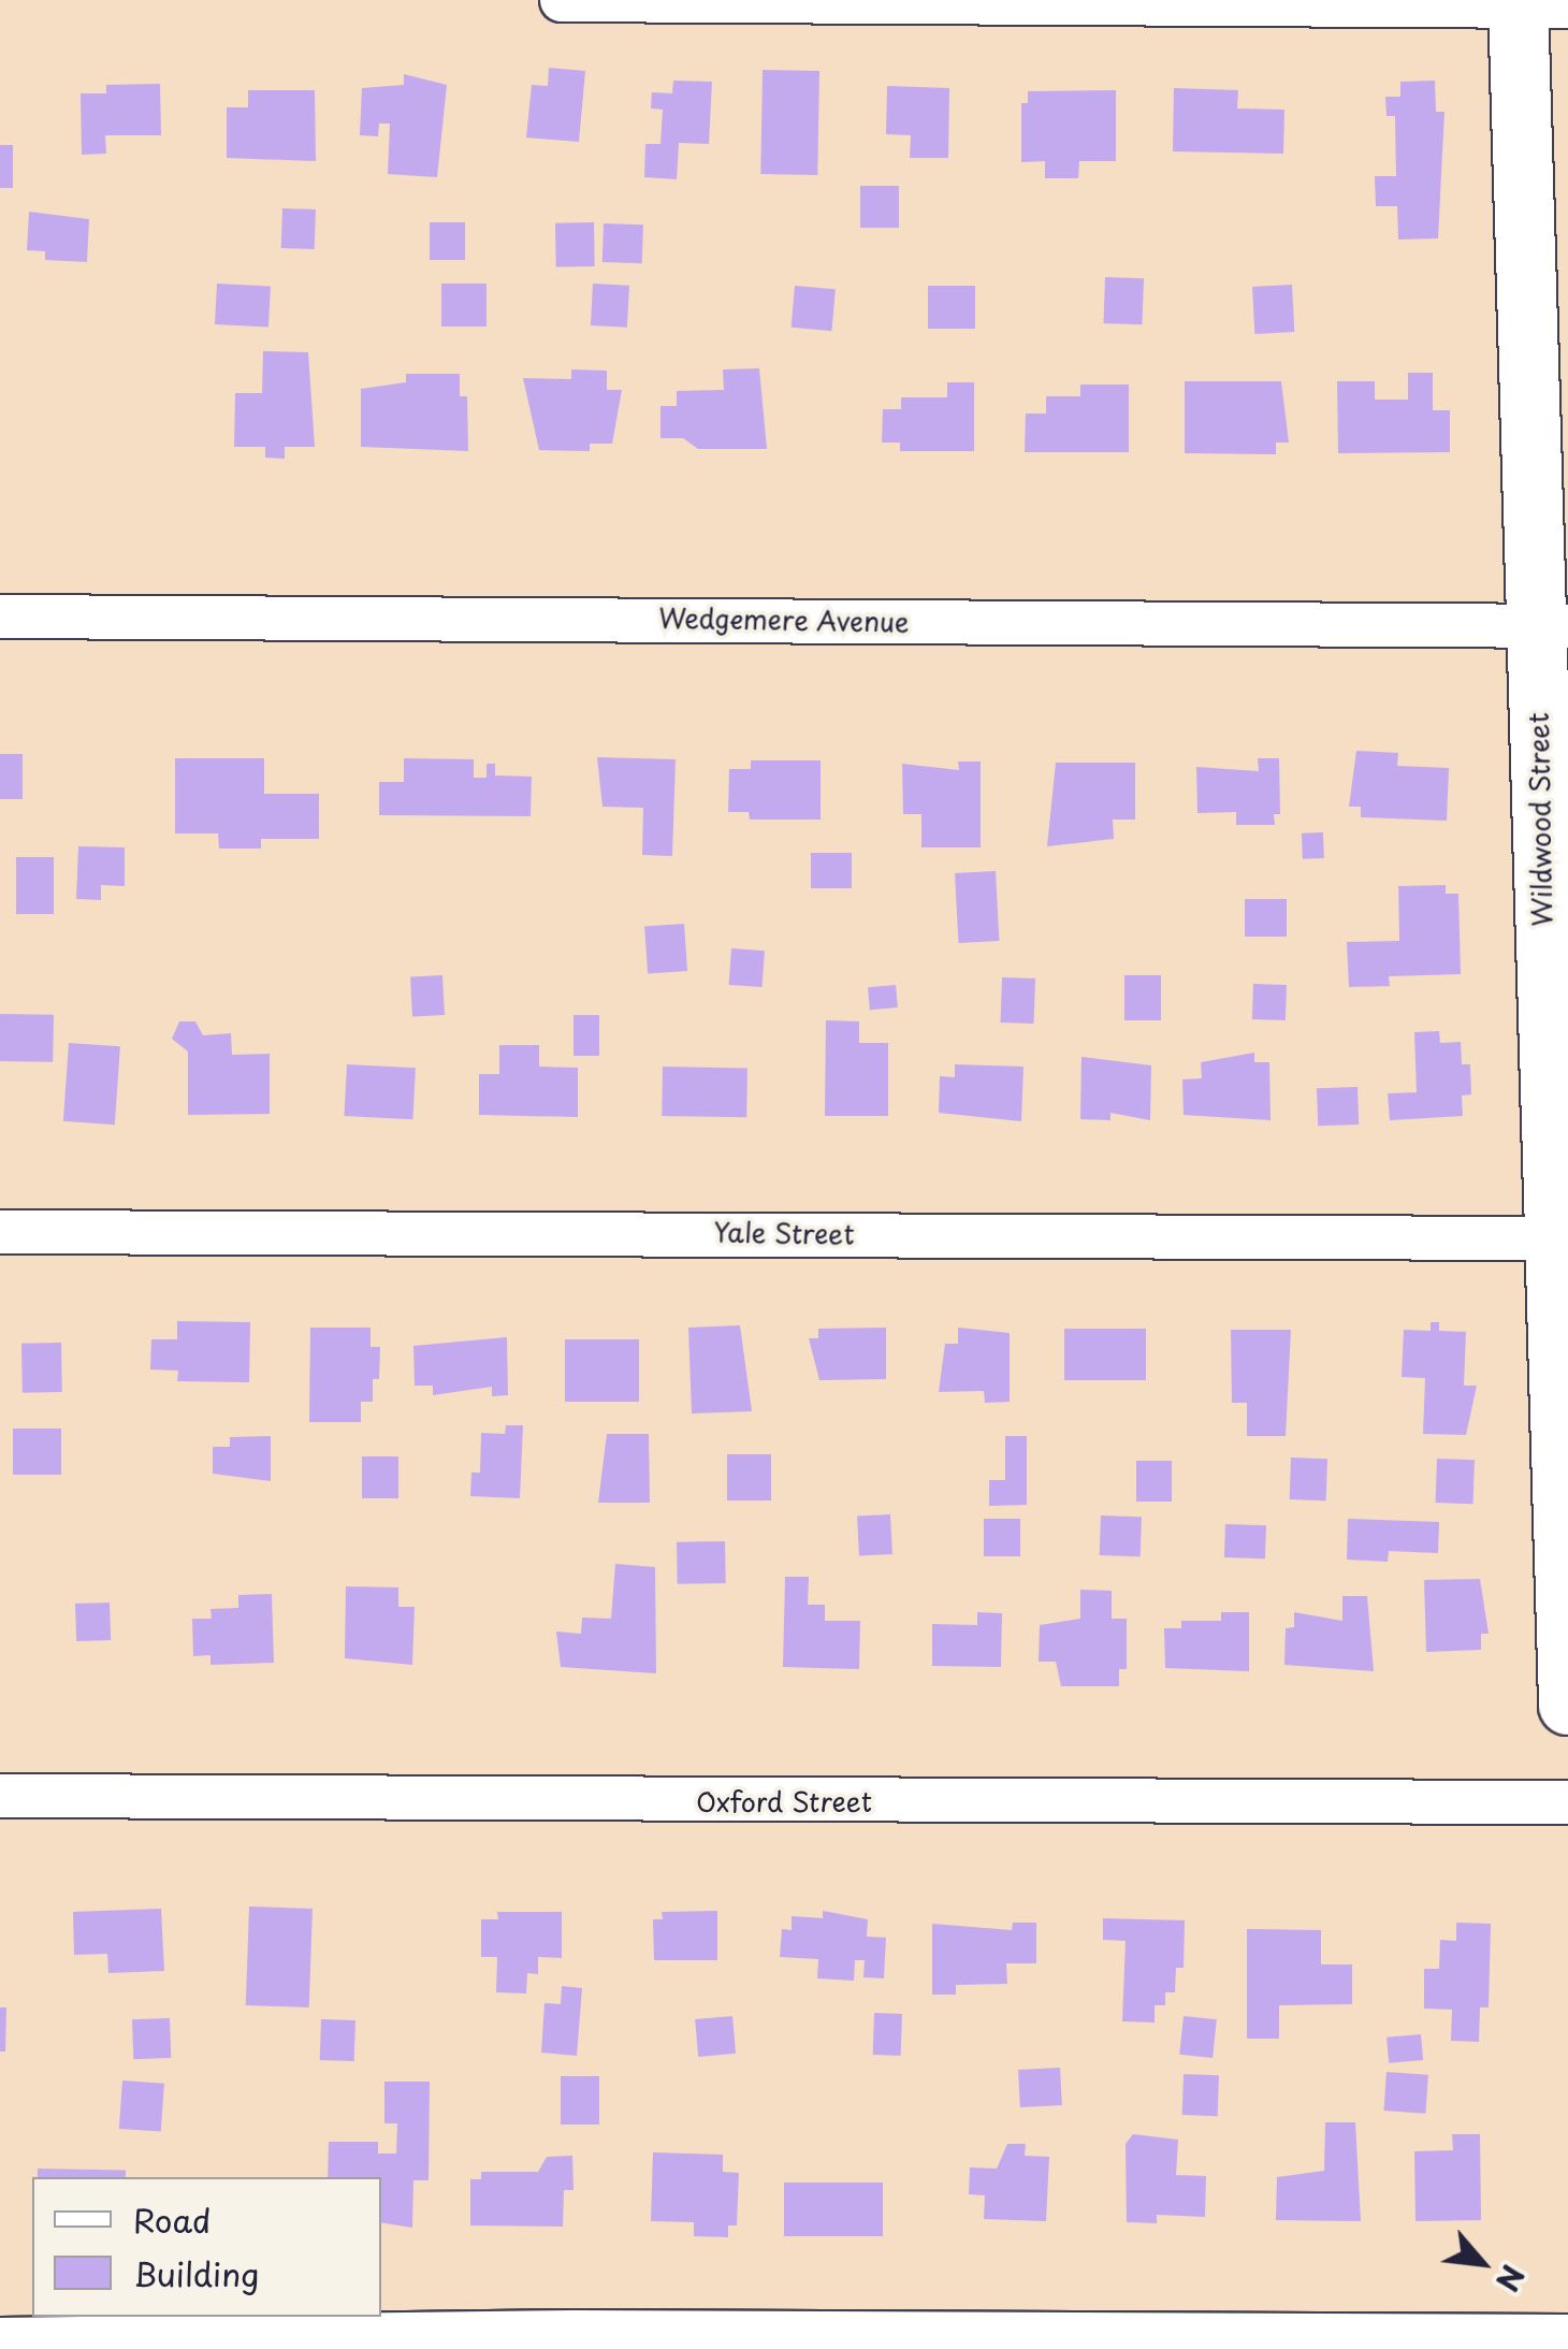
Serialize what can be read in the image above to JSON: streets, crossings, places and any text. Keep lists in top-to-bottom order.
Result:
{
  "streets": {
    "street": [
      "Wedgemere Avenue",
      "Wildwood Street",
      "Yale Street",
      "Oxford Street"
    ]
  },
  "crossings": [
    ["Wedgemere Avenue", "Wildwood Street"],
    ["Wildwood Street", "Yale Street"]
  ],
  "legend": ["Road", "Building"],
  "north": "bottom right"
}
